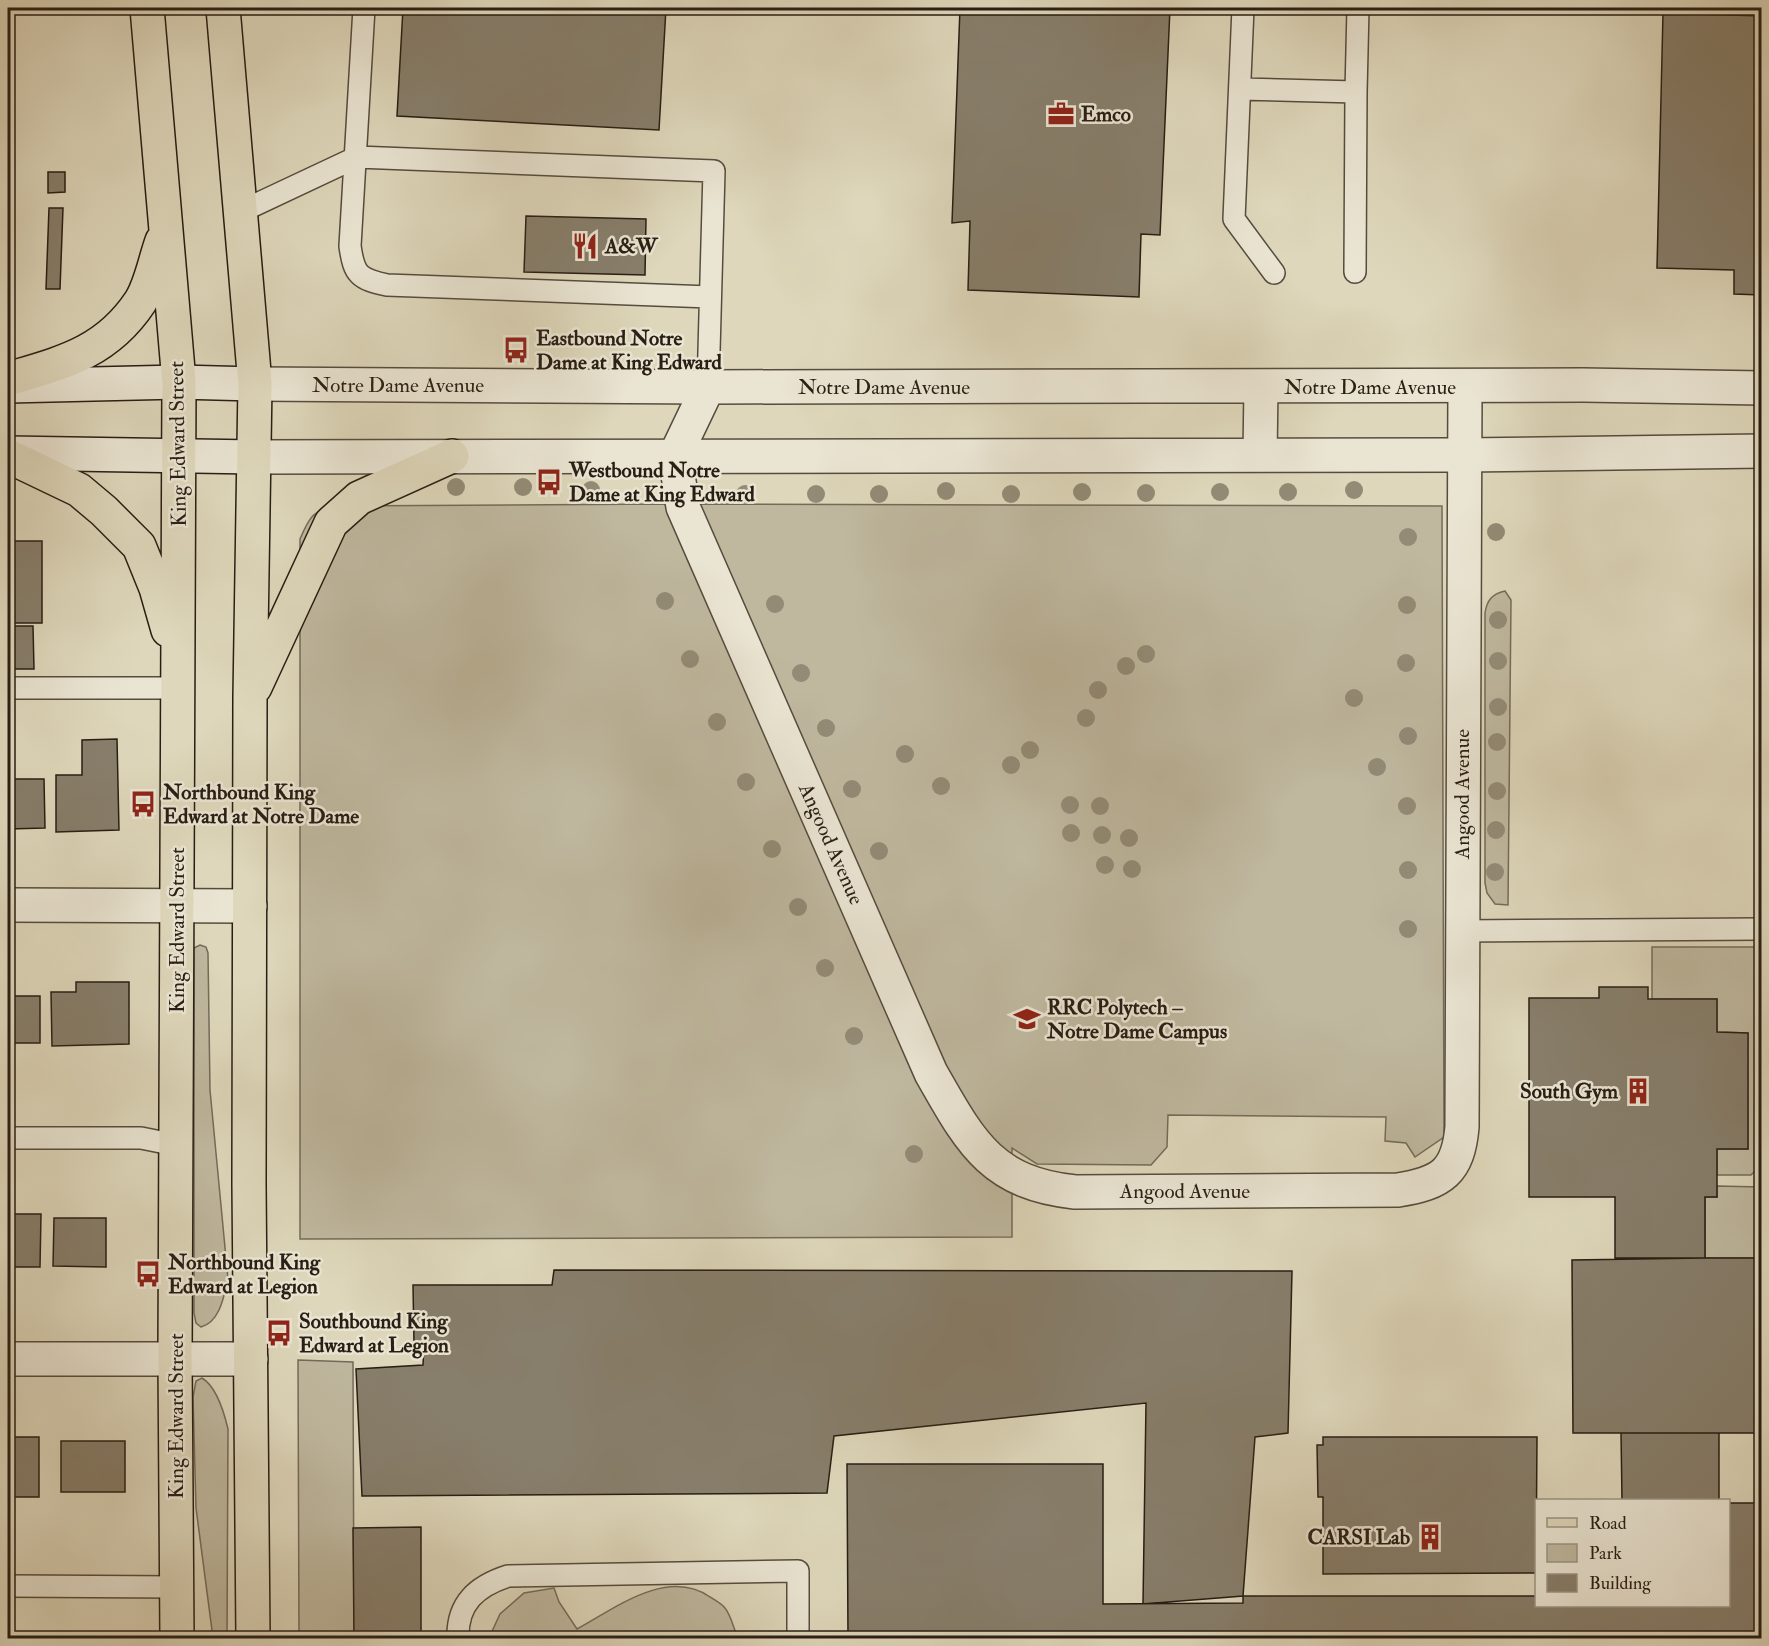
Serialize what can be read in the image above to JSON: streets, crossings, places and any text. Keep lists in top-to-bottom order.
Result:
{
  "streets": {
    "main road": ["King Edward Street"],
    "street": ["Notre Dame Avenue", "Angood Avenue"]
  },
  "crossings": [
    ["Notre Dame Avenue", "King Edward Street"],
    ["Notre Dame Avenue", "Angood Avenue"]
  ],
  "places": {
    "office": ["Emco"],
    "restaurant": ["A&W"],
    "bus stop": [
      "Eastbound Notre Dame at King Edward",
      "Westbound Notre Dame at King Edward",
      "Northbound King Edward at Notre Dame",
      "Northbound King Edward at Legion",
      "Southbound King Edward at Legion"
    ],
    "school or university": ["RRC Polytech – Notre Dame Campus"],
    "building": ["South Gym", "CARSI Lab"]
  },
  "legend": ["Road", "Park", "Building"]
}
